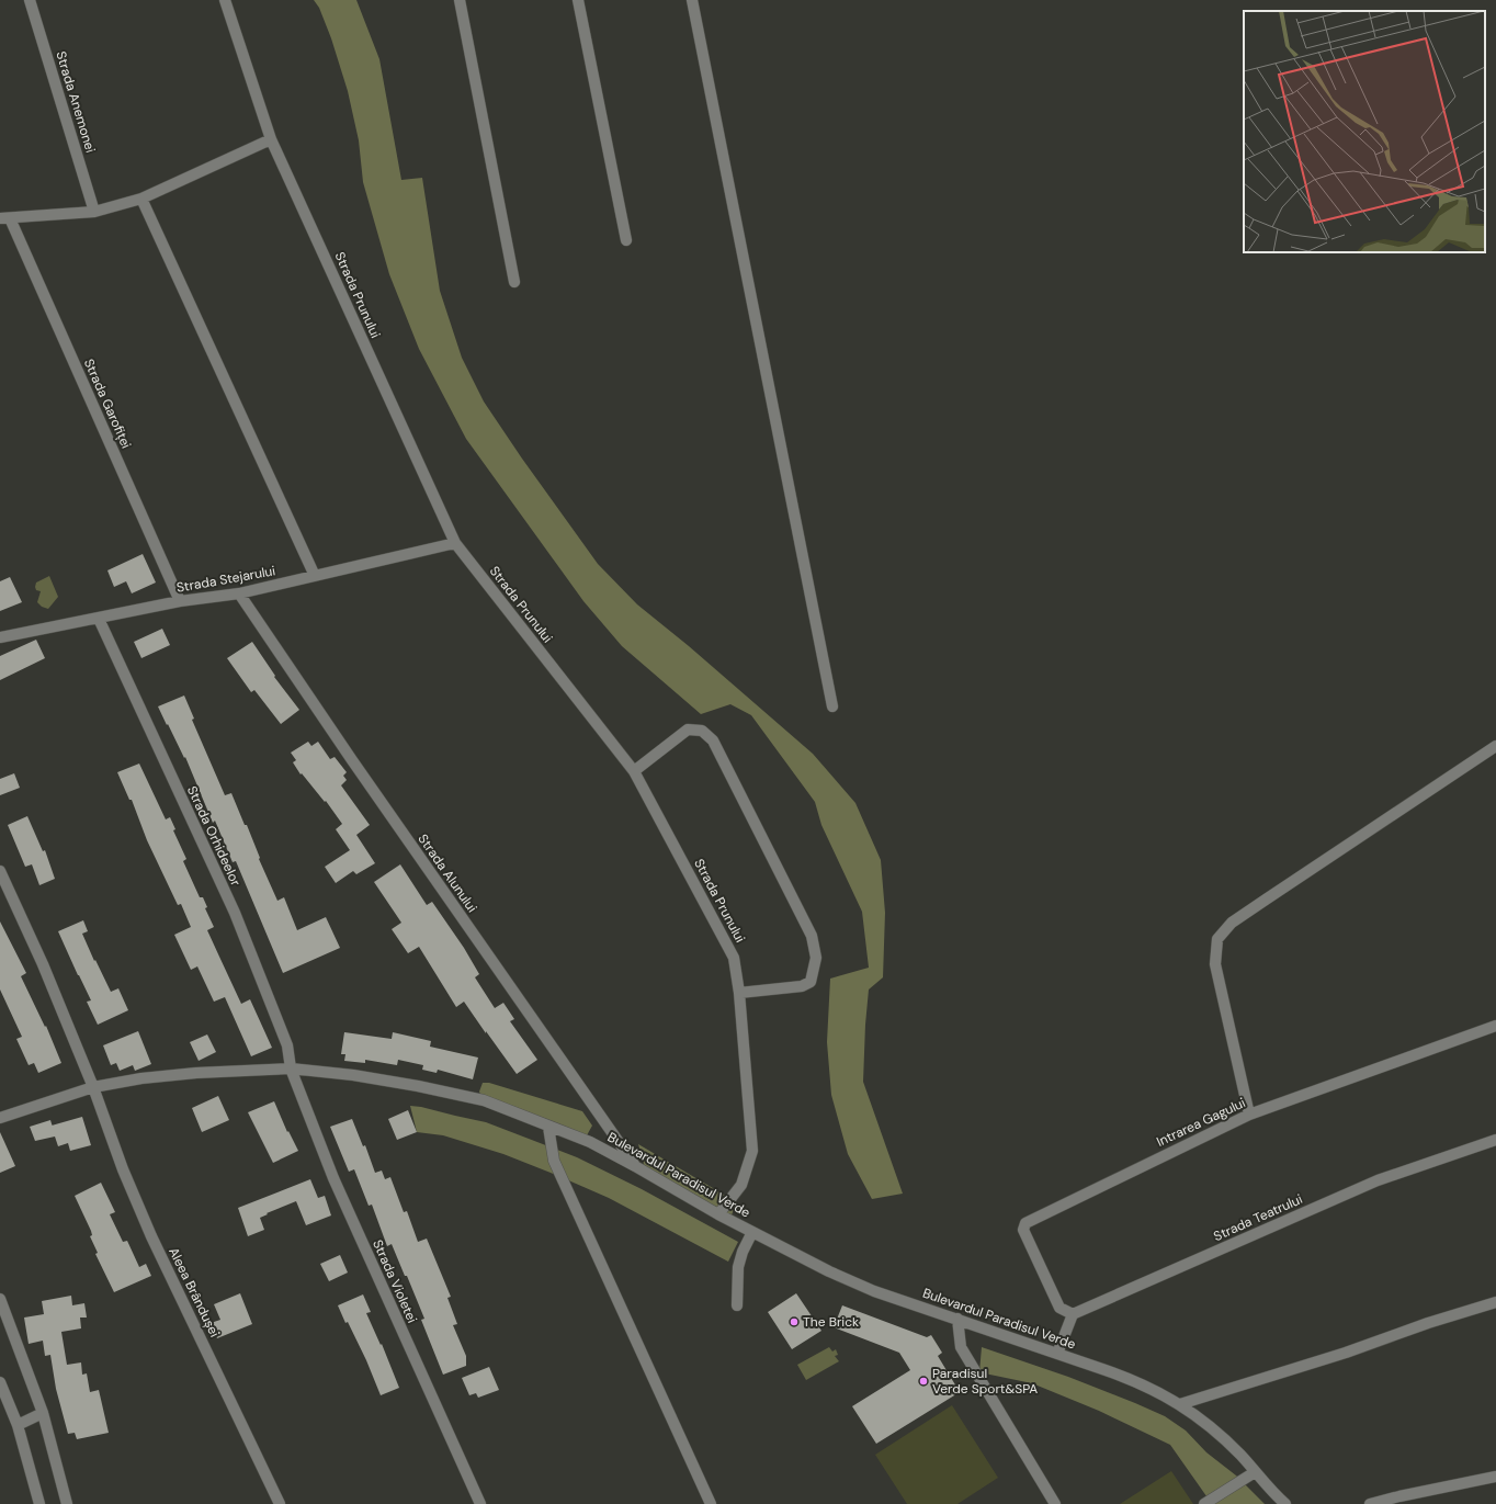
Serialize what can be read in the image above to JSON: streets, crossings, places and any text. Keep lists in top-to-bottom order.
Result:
{
  "streets": {
    "street": [
      "Strada Anemonei",
      "Strada Prunului",
      "Strada Garofiței",
      "Strada Stejarului",
      "Strada Orhideelor",
      "Strada Alunului",
      "Intrarea Gagului",
      "Bulevardul Paradisul Verde",
      "Strada Teatrului",
      "Strada Violetei",
      "Aleea Brândușei"
    ]
  },
  "crossings": [
    ["Strada Anemonei", "Strada Garofiței"],
    ["Strada Prunului", "Strada Garofiței"],
    ["Strada Prunului", "Strada Stejarului"],
    ["Strada Prunului", "Bulevardul Paradisul Verde"],
    ["Strada Garofiței", "Strada Stejarului"],
    ["Strada Stejarului", "Strada Orhideelor"],
    ["Strada Stejarului", "Strada Alunului"],
    ["Strada Orhideelor", "Bulevardul Paradisul Verde"],
    ["Strada Orhideelor", "Strada Violetei"],
    ["Strada Alunului", "Bulevardul Paradisul Verde"],
    ["Intrarea Gagului", "Strada Teatrului"],
    ["Bulevardul Paradisul Verde", "Strada Violetei"],
    ["Bulevardul Paradisul Verde", "Aleea Brândușei"]
  ],
  "places": ["The Brick", "Paradisul Verde Sport&SPA"]
}
